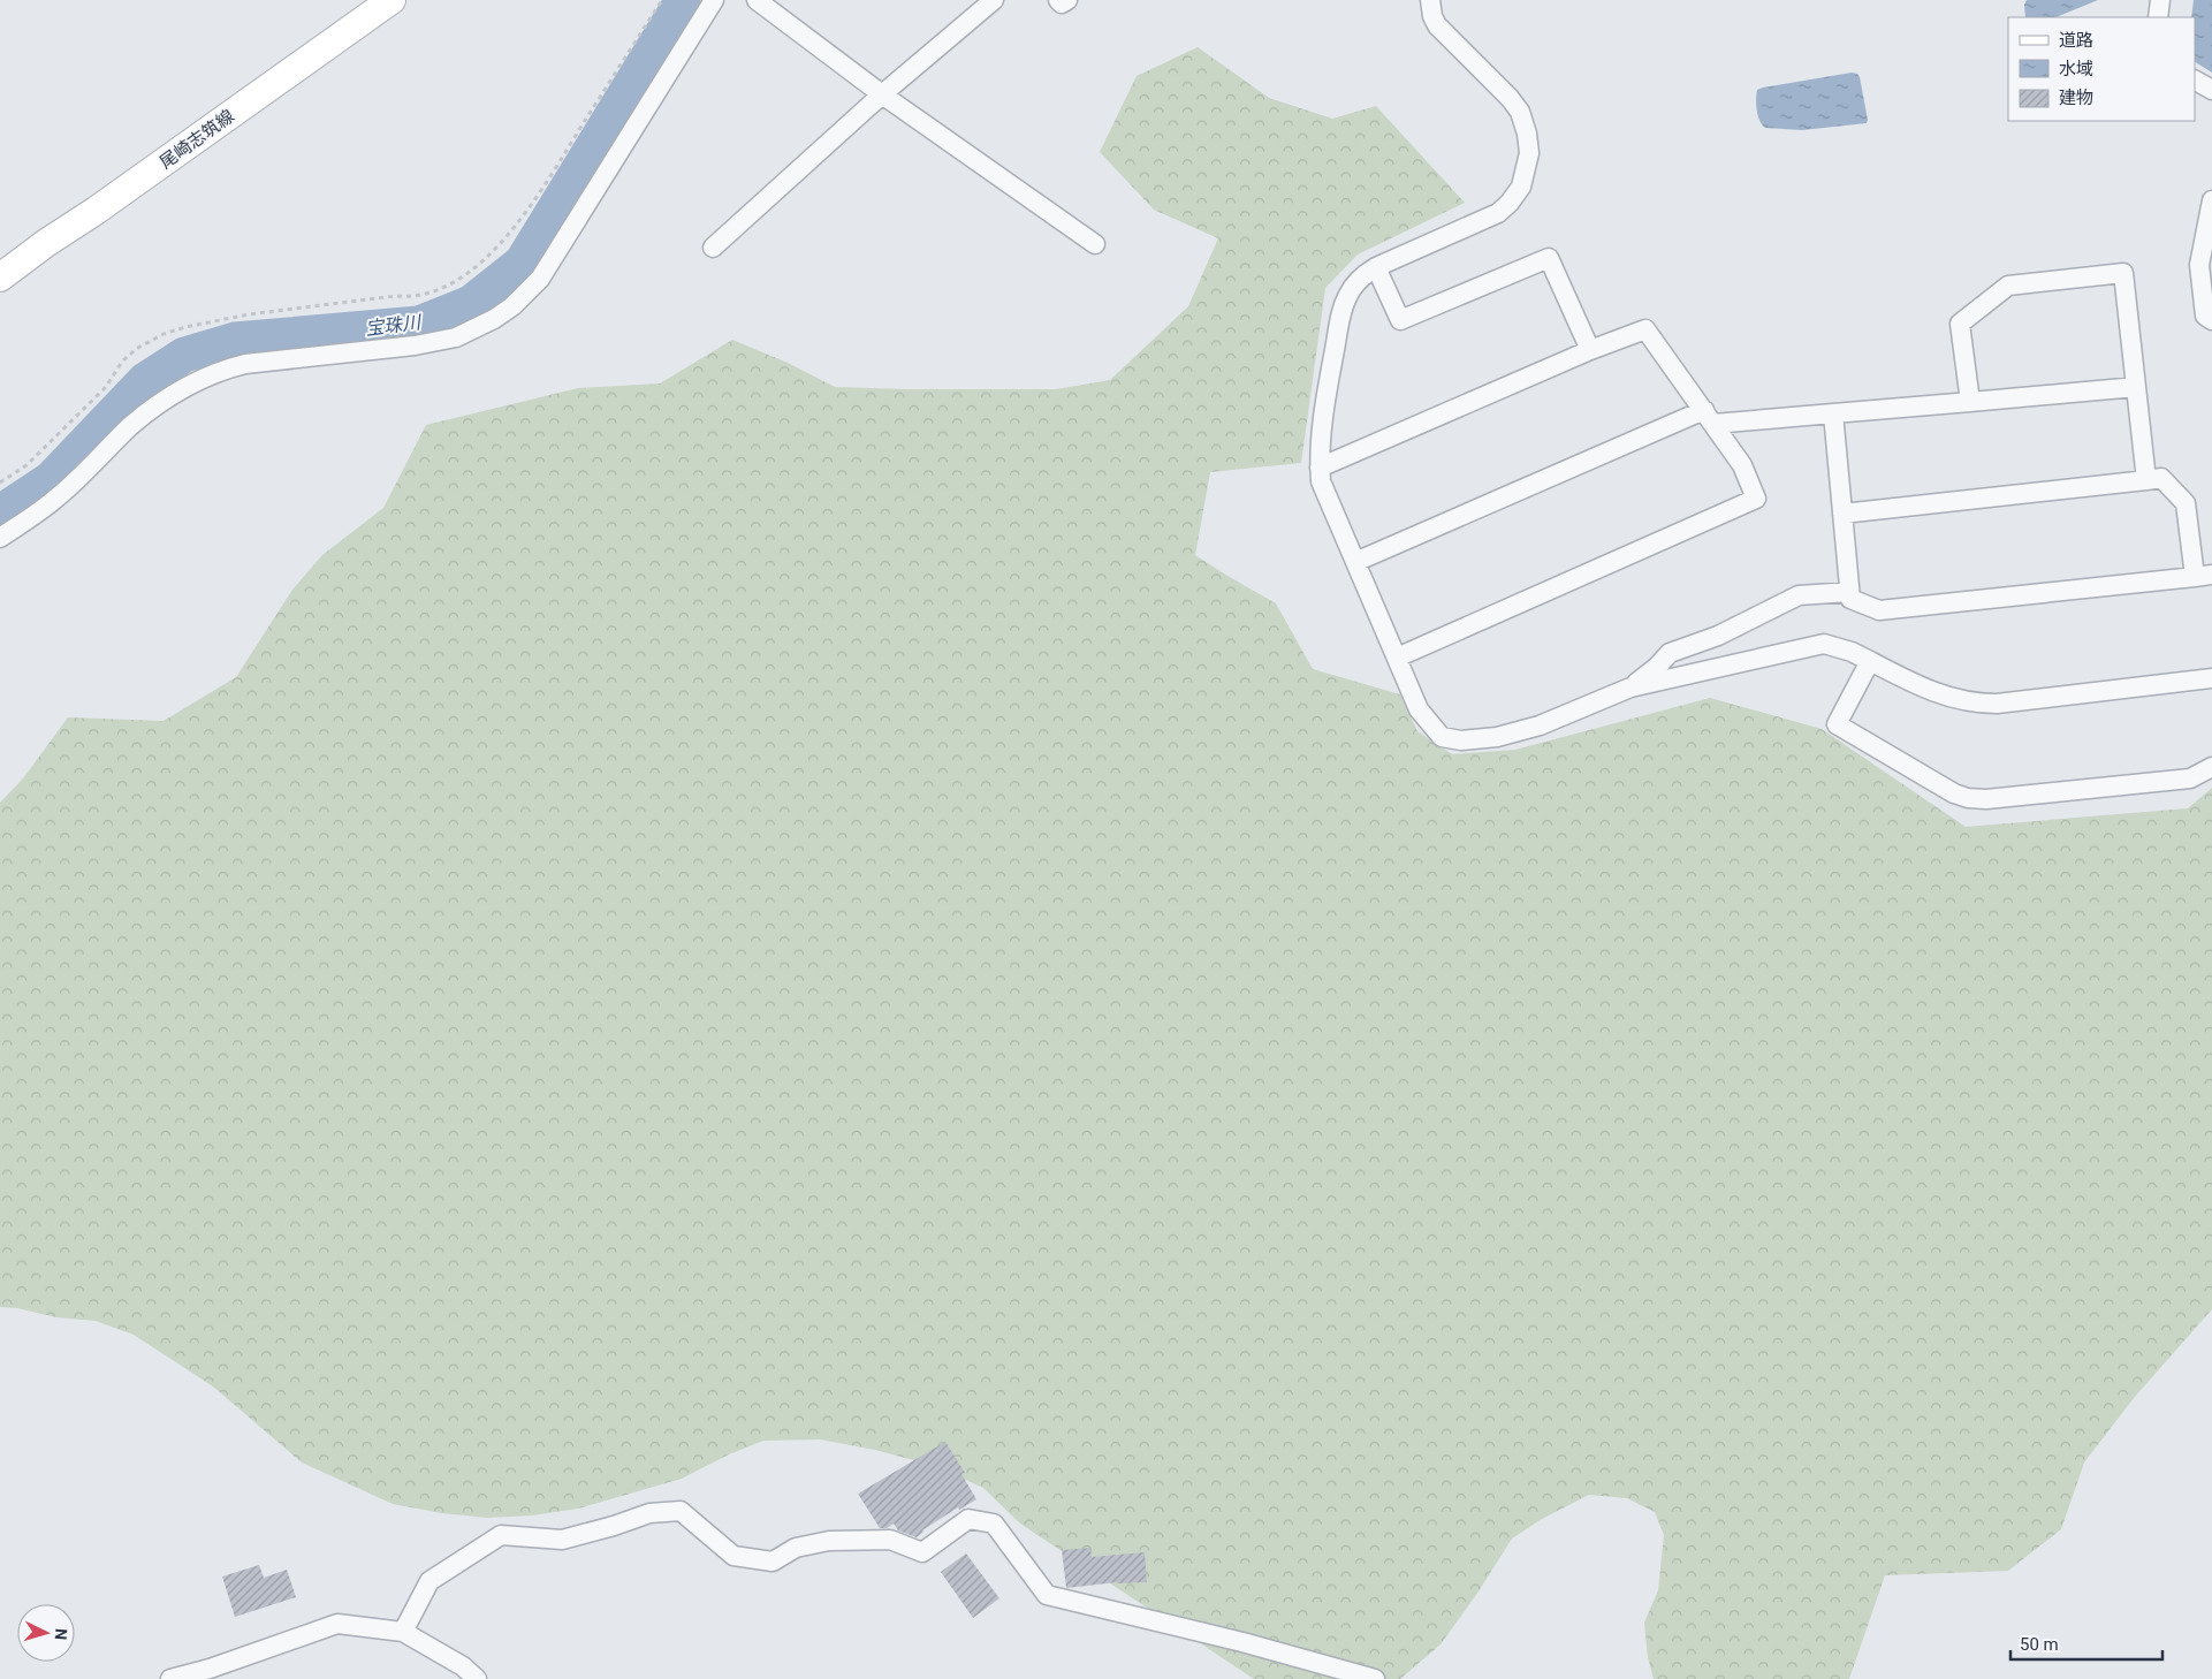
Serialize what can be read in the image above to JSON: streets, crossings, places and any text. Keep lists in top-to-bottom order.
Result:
{
  "streets": {
    "main road": ["尾崎志筑線"]
  },
  "water": ["宝珠川"],
  "legend": ["道路", "水域", "建物"],
  "scale_bar": "50 m",
  "north": "right"
}
